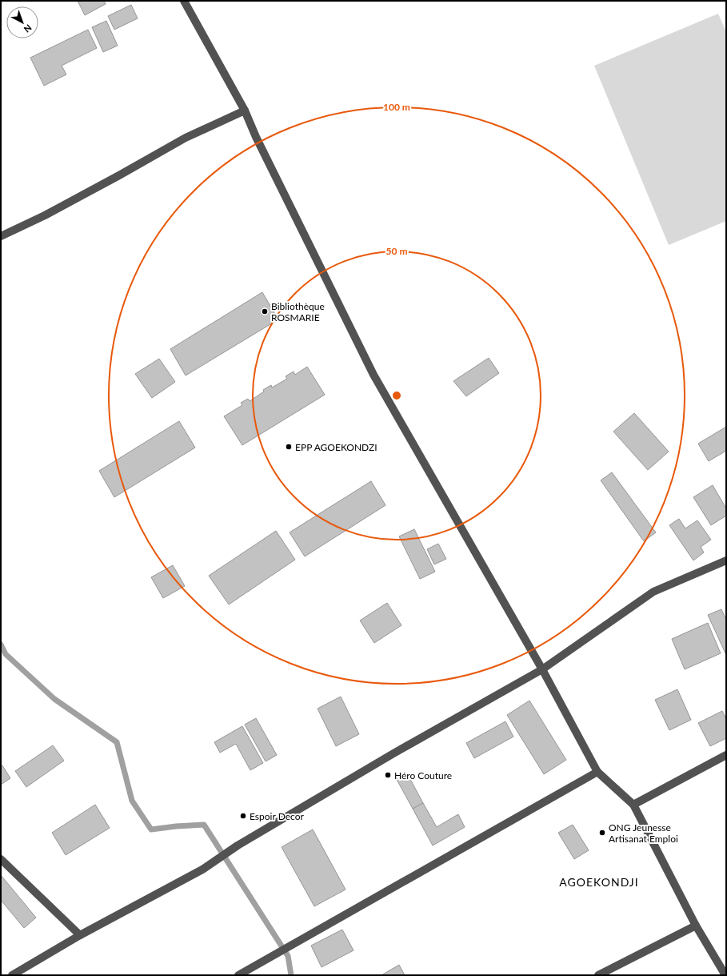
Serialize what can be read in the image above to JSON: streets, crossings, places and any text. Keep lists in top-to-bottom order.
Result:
{
  "districts": ["AGOEKONDJI"],
  "places": [
    "Bibliothèque ROSMARIE",
    "EPP AGOEKONDZI",
    "Héro Couture",
    "Espoir Decor",
    "ONG Jeunesse Artisanat Emploi"
  ],
  "north": "bottom right",
  "rings": ["100 m", "50 m"]
}
